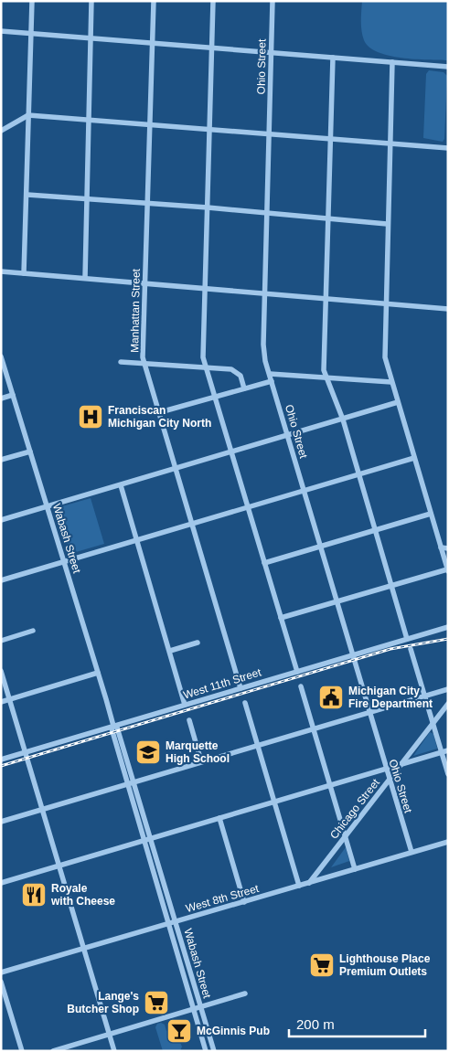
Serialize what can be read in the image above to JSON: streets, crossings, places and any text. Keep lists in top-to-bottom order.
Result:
{
  "streets": {
    "street": [
      "Ohio Street",
      "Manhattan Street",
      "Wabash Street",
      "West 11th Street",
      "Chicago Street",
      "West 8th Street"
    ]
  },
  "crossings": [
    ["Ohio Street", "West 11th Street"],
    ["Ohio Street", "Chicago Street"],
    ["Ohio Street", "West 8th Street"],
    ["Manhattan Street", "West 11th Street"],
    ["Wabash Street", "West 11th Street"],
    ["Wabash Street", "West 8th Street"],
    ["Chicago Street", "West 8th Street"]
  ],
  "places": {
    "hospital": ["Franciscan Michigan City North"],
    "public building": ["Michigan City Fire Department"],
    "school or university": ["Marquette High School"],
    "restaurant": ["Royale with Cheese"],
    "supermarket": ["Lighthouse Place Premium Outlets", "Lange's Butcher Shop"],
    "bar": ["McGinnis Pub"]
  },
  "scale_bar": "200 m"
}
